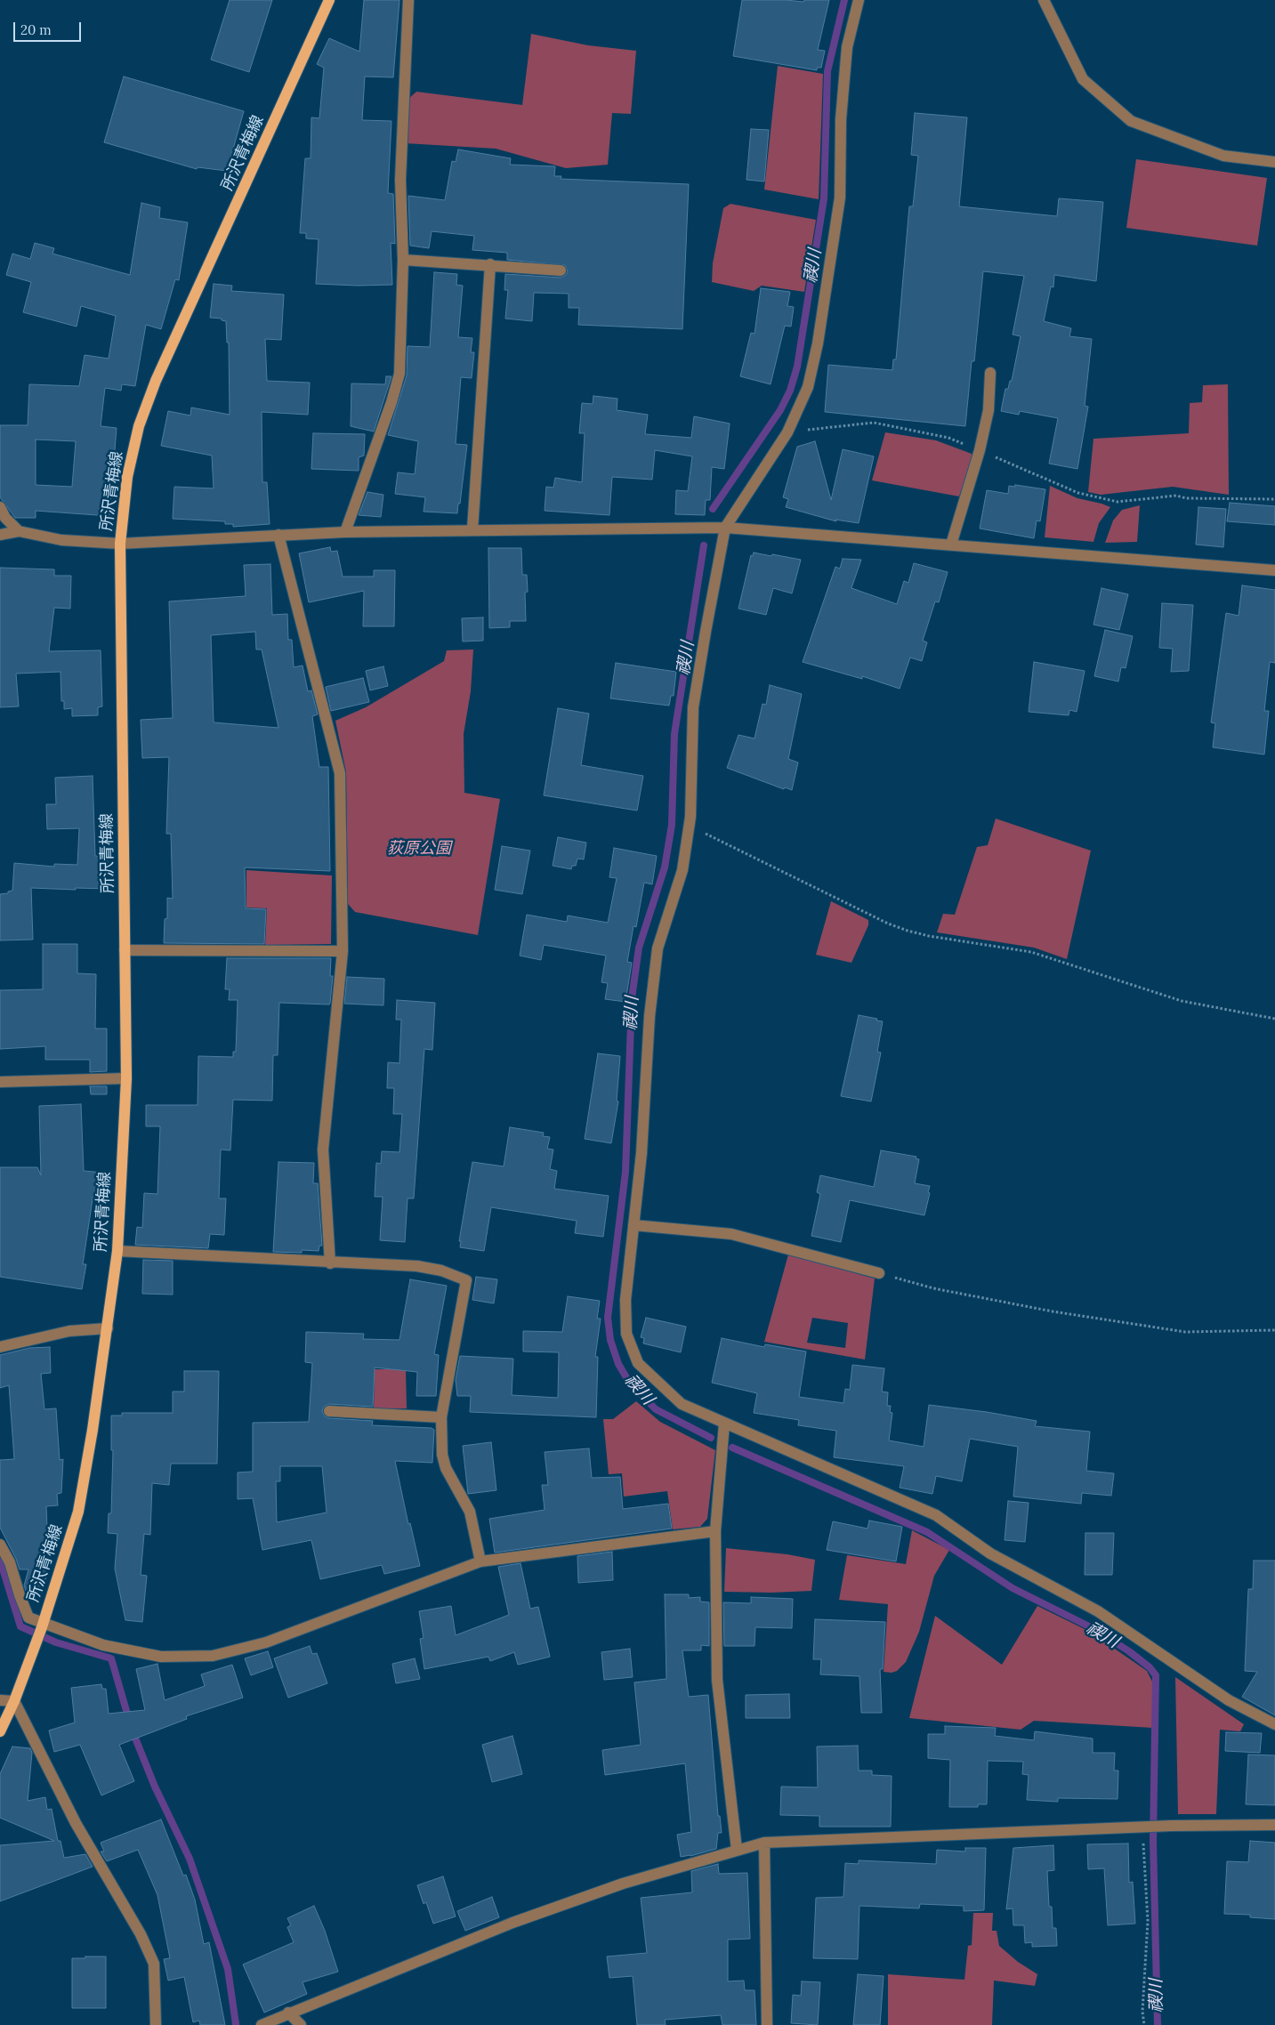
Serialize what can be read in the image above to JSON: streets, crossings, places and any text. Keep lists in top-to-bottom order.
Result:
{
  "streets": {
    "main road": ["所沢青梅線"]
  },
  "water": ["禊川"],
  "parks": ["荻原公園"],
  "scale_bar": "20 m"
}
